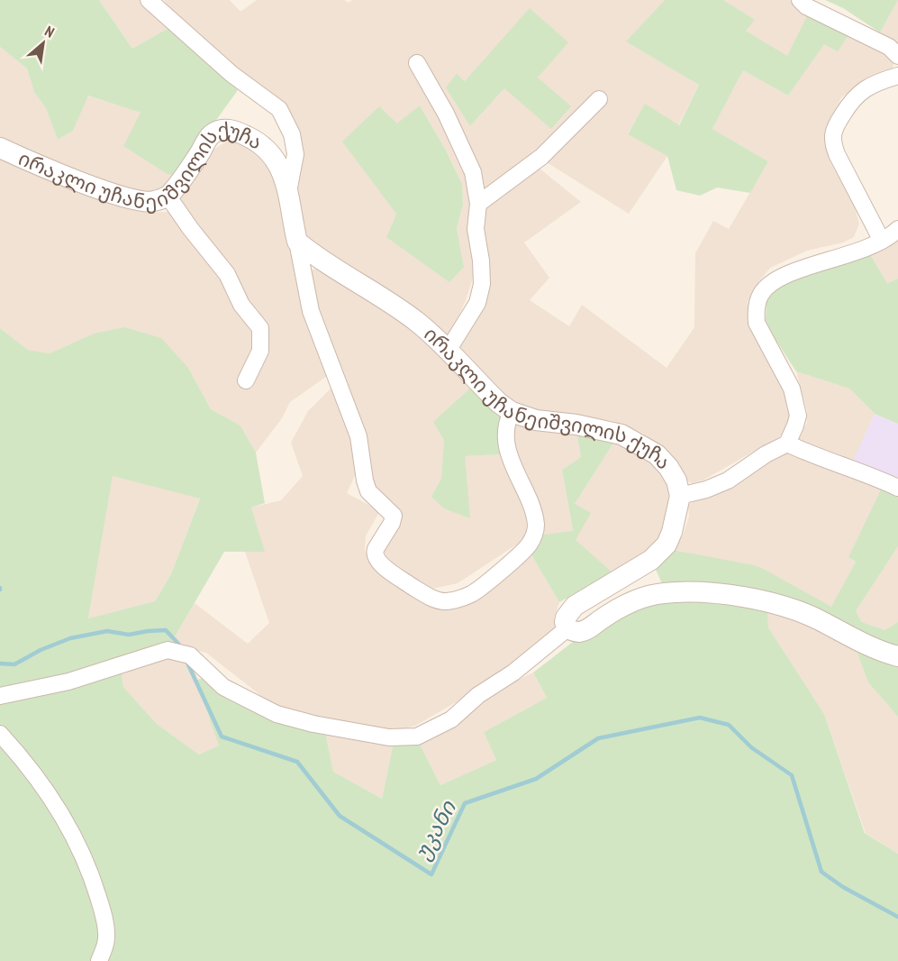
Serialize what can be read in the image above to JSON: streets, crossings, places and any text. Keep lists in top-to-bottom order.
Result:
{
  "streets": {
    "street": ["ირაკლი უჩანეიშვილის ქუჩა"]
  },
  "water": ["უკანი"],
  "north": "top right"
}
